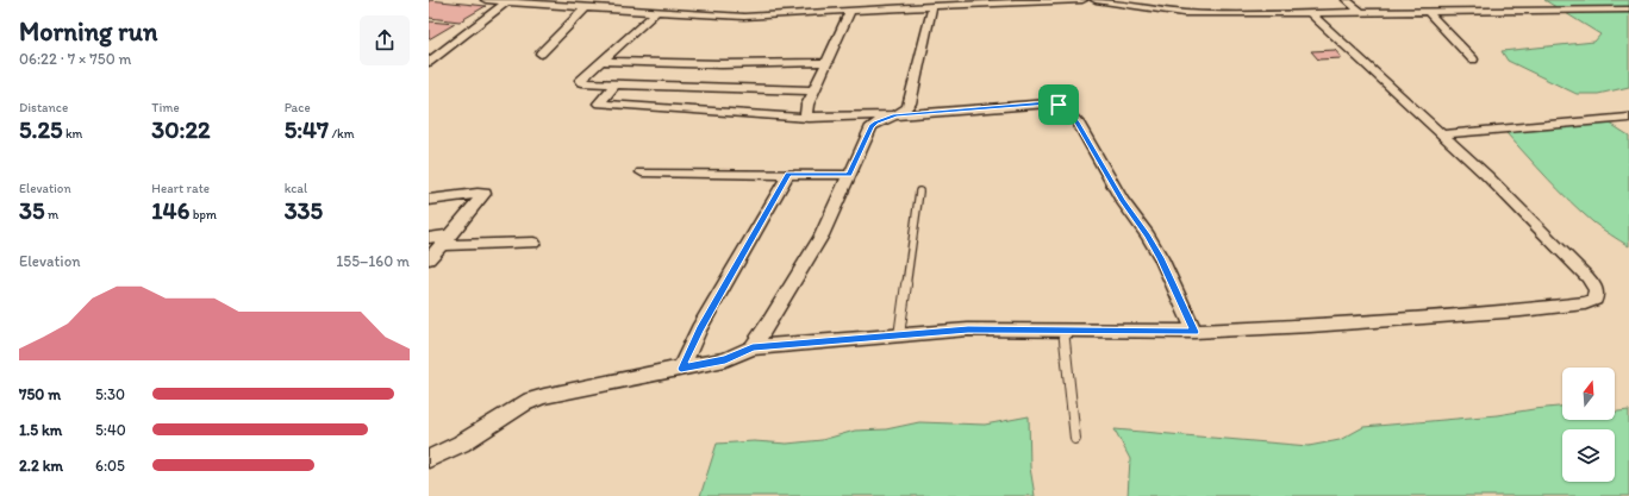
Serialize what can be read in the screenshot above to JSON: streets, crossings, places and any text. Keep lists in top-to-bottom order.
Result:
{
  "north": "top",
  "page": {
    "heading": ["Morning run", "06:22 · 7 × 750 m"],
    "stats": [
      ["Distance", "5.25 km"],
      ["Time", "30:22"],
      ["Pace", "5:47 /km"],
      ["Elevation", "35 m"],
      ["Heart rate", "146 bpm"],
      ["kcal", "335"]
    ],
    "chart": ["Elevation", "155–160 m"],
    "list": [
      {
        "name": "750 m",
        "note": "5:30"
      },
      {
        "name": "1.5 km",
        "note": "5:40"
      },
      {
        "name": "2.2 km",
        "note": "6:05"
      }
    ]
  }
}
